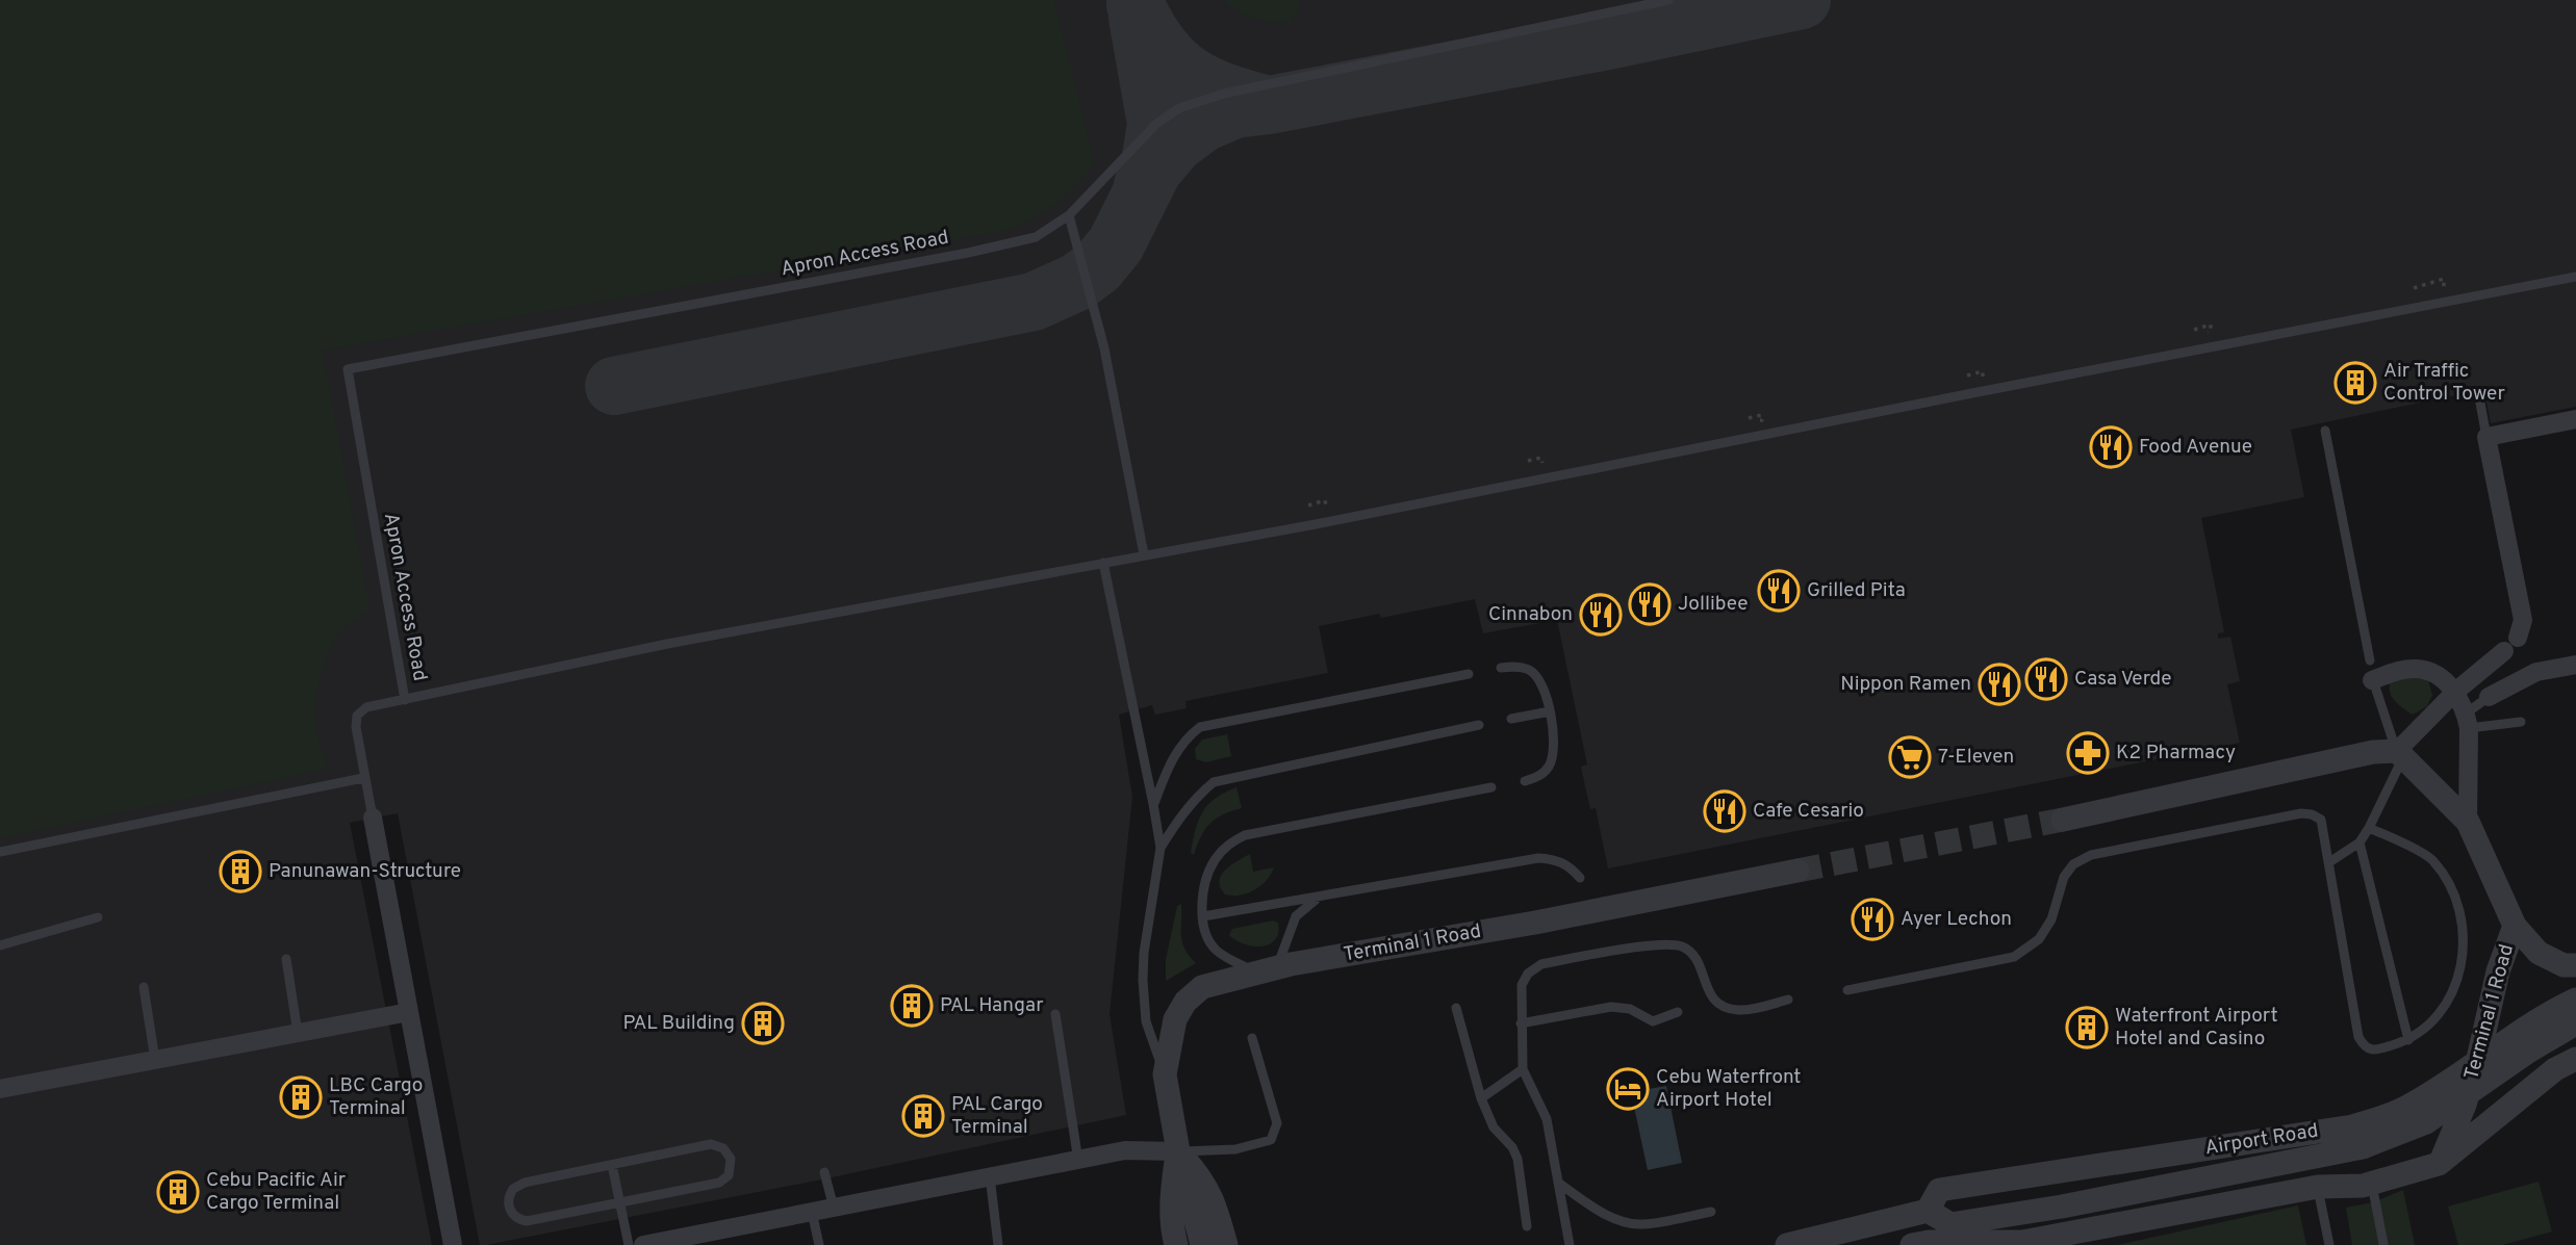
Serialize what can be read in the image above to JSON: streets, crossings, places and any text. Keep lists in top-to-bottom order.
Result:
{
  "streets": {
    "street": ["Terminal 1 Road", "Airport Road"],
    "lane": ["Apron Access Road"]
  },
  "places": {
    "building": [
      "Air Traffic Control Tower",
      "Panunawan-Structure",
      "PAL Hangar",
      "PAL Building",
      "Waterfront Airport Hotel and Casino",
      "LBC Cargo Terminal",
      "PAL Cargo Terminal",
      "Cebu Pacific Air Cargo Terminal"
    ],
    "restaurant": [
      "Food Avenue",
      "Grilled Pita",
      "Jollibee",
      "Cinnabon",
      "Casa Verde",
      "Nippon Ramen",
      "Cafe Cesario",
      "Ayer Lechon"
    ],
    "pharmacy": ["K2 Pharmacy"],
    "supermarket": ["7-Eleven"],
    "hotel": ["Cebu Waterfront Airport Hotel"]
  }
}
